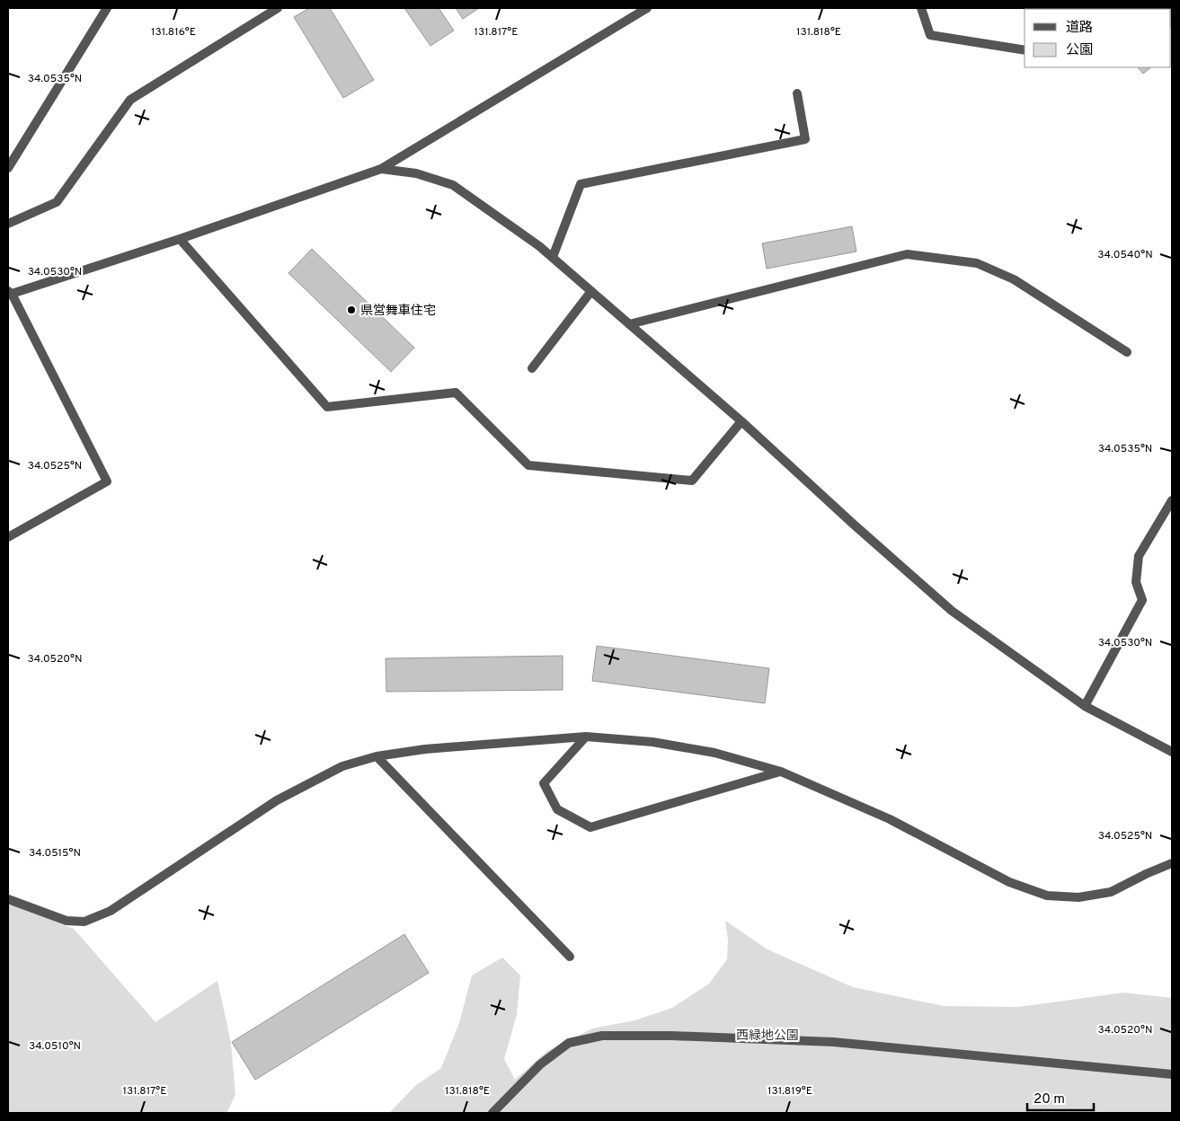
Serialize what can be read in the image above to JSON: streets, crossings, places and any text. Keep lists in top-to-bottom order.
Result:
{
  "parks": ["西緑地公園"],
  "places": ["県営舞車住宅"],
  "legend": ["道路", "公園"],
  "scale_bar": "20 m",
  "coordinates": [
    "131.816°E",
    "131.817°E",
    "131.818°E",
    "34.0535°N",
    "34.0540°N",
    "34.0530°N",
    "34.0525°N",
    "34.0520°N",
    "34.0515°N",
    "34.0510°N",
    "131.819°E"
  ]
}
